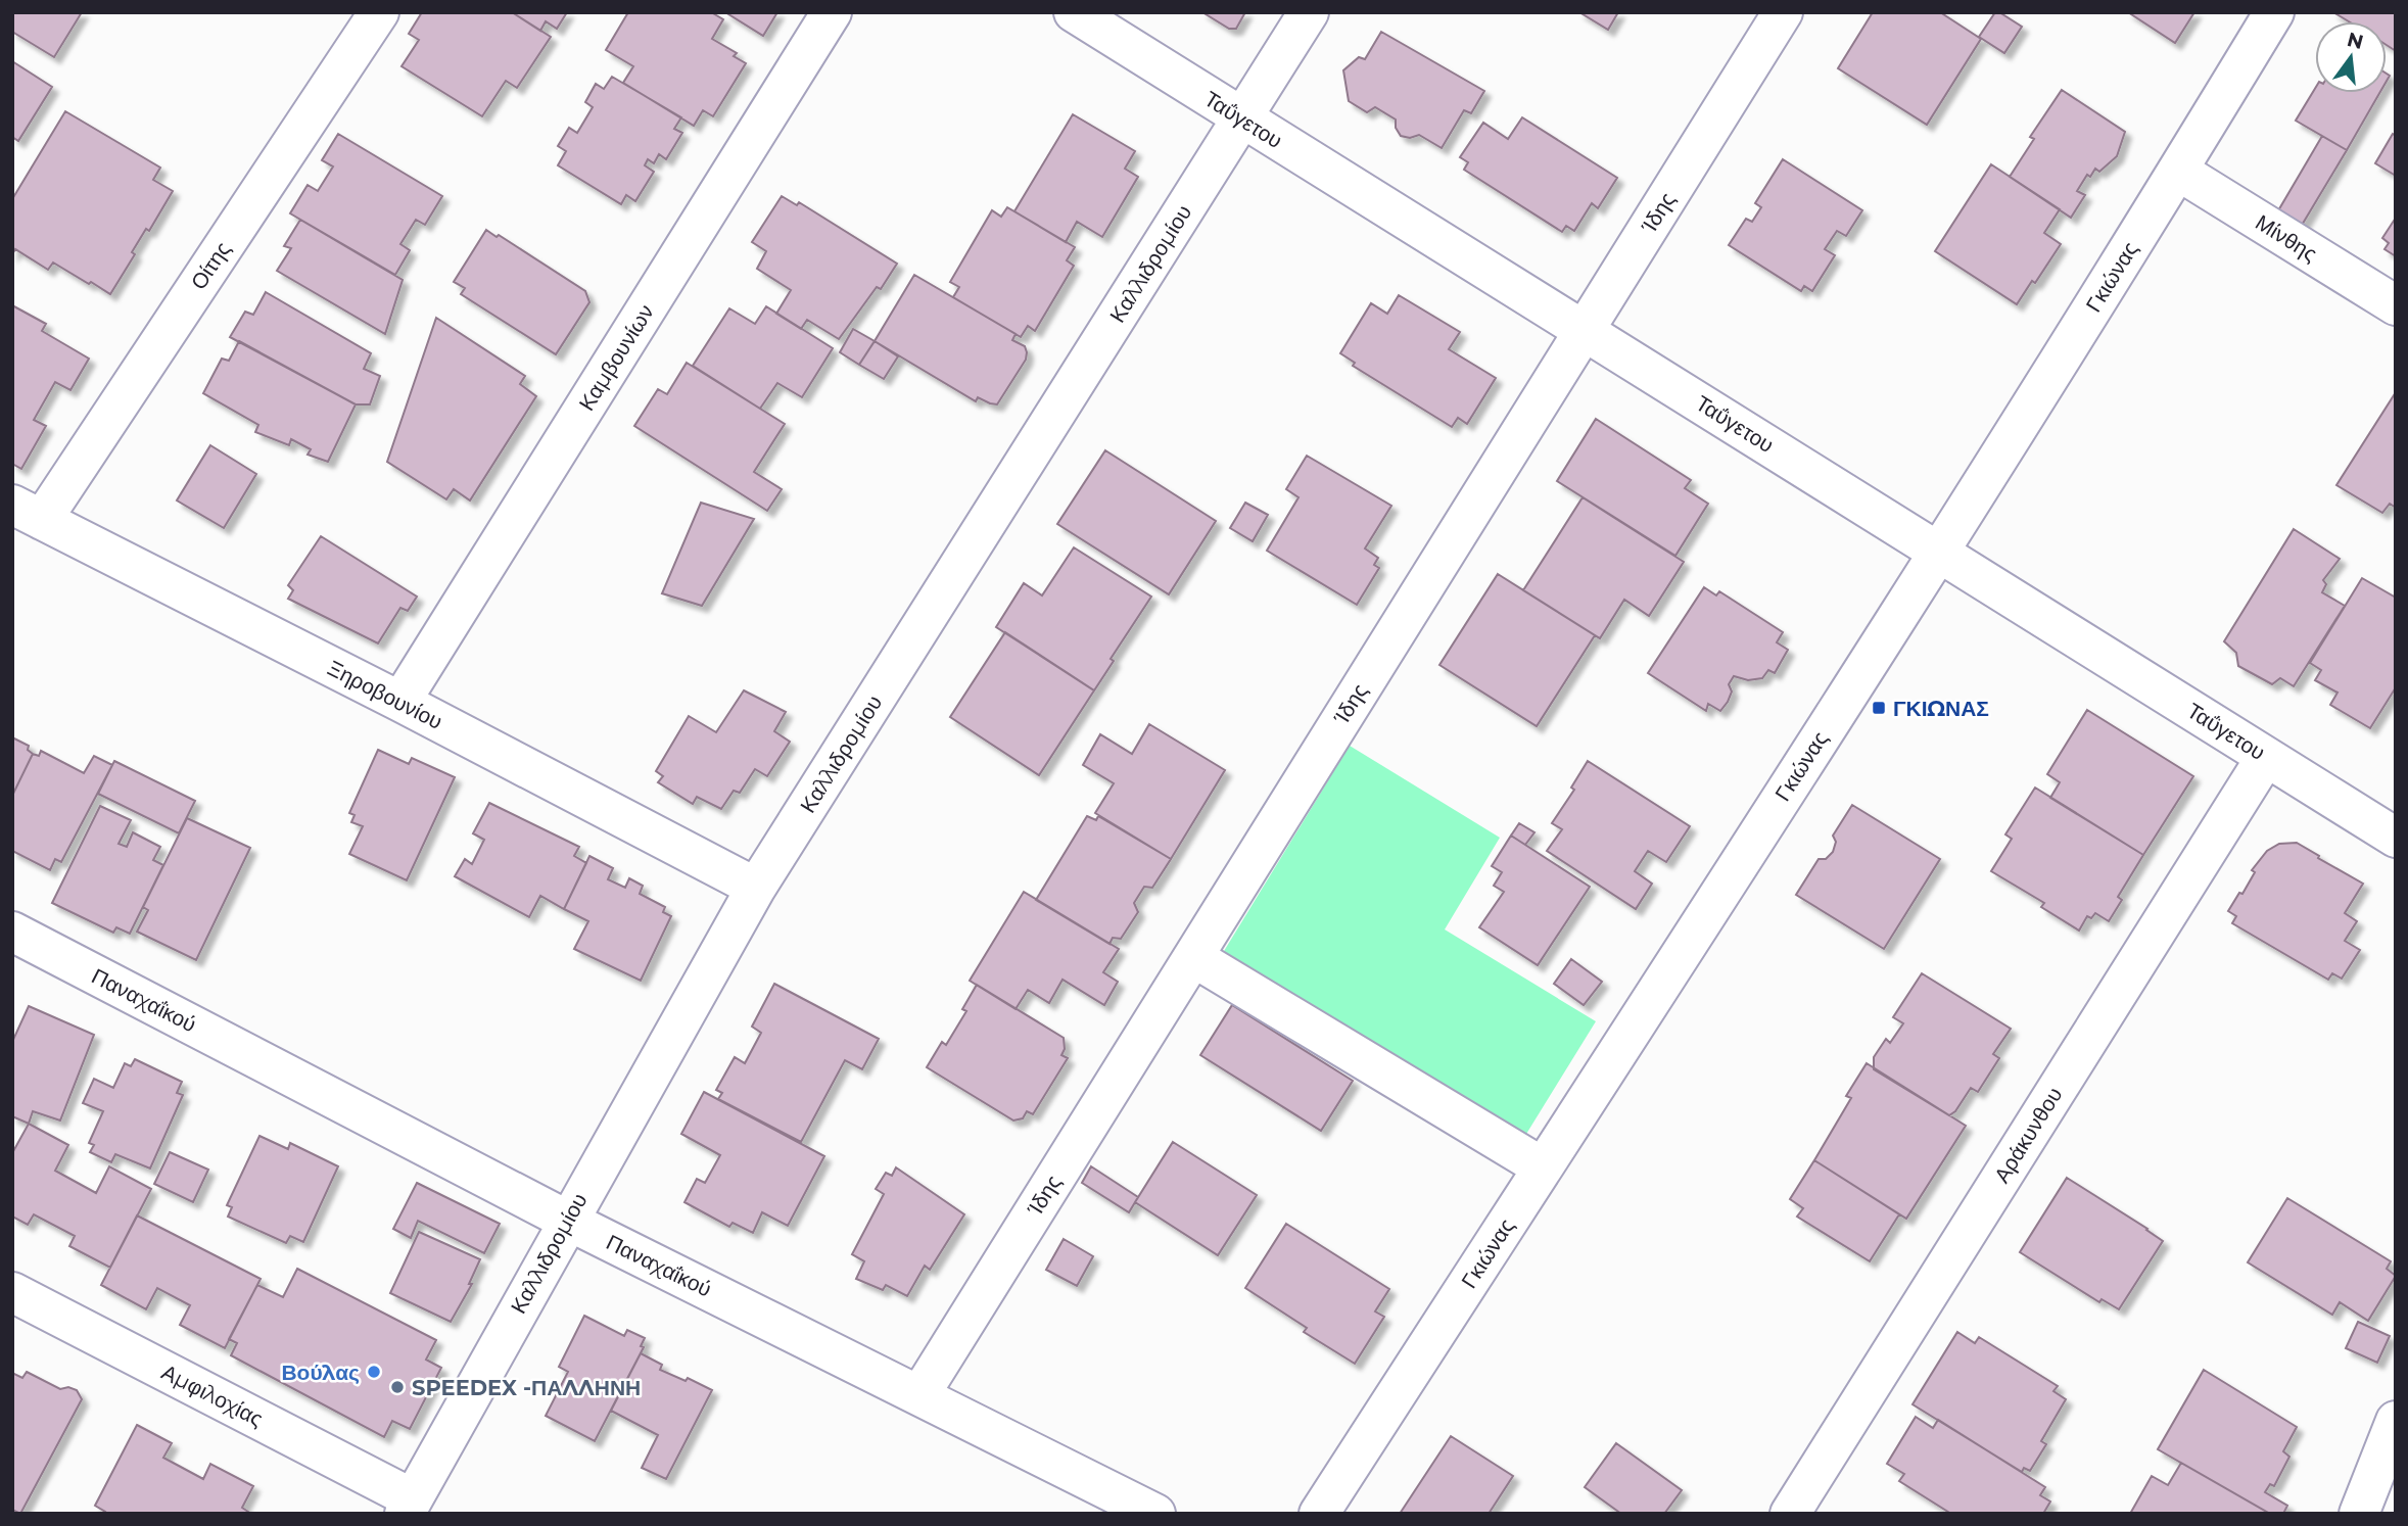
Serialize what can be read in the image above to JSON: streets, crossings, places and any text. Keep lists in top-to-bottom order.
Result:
{
  "streets": {
    "street": [
      "Ταΰγετου",
      "Ίδης",
      "Μίνθης",
      "Καλλιδρομίου",
      "Οίτης",
      "Γκιώνας",
      "Καμβουνίων",
      "Ξηροβουνίου",
      "Παναχαΐκού",
      "Αράκυνθου",
      "Αμφιλοχίας"
    ]
  },
  "crossings": [
    ["Ταΰγετου", "Ίδης"],
    ["Ταΰγετου", "Καλλιδρομίου"],
    ["Ταΰγετου", "Γκιώνας"],
    ["Ταΰγετου", "Αράκυνθου"],
    ["Ίδης", "Παναχαΐκού"],
    ["Μίνθης", "Γκιώνας"],
    ["Καλλιδρομίου", "Ξηροβουνίου"],
    ["Καλλιδρομίου", "Παναχαΐκού"],
    ["Καλλιδρομίου", "Αμφιλοχίας"],
    ["Οίτης", "Ξηροβουνίου"],
    ["Καμβουνίων", "Ξηροβουνίου"]
  ],
  "places": {
    "transit": ["ΓΚΙΩΝΑΣ"],
    "other": ["Βούλας", "SPEEDEX -ΠΑΛΛΗΝΗ"]
  },
  "north": "top"
}
